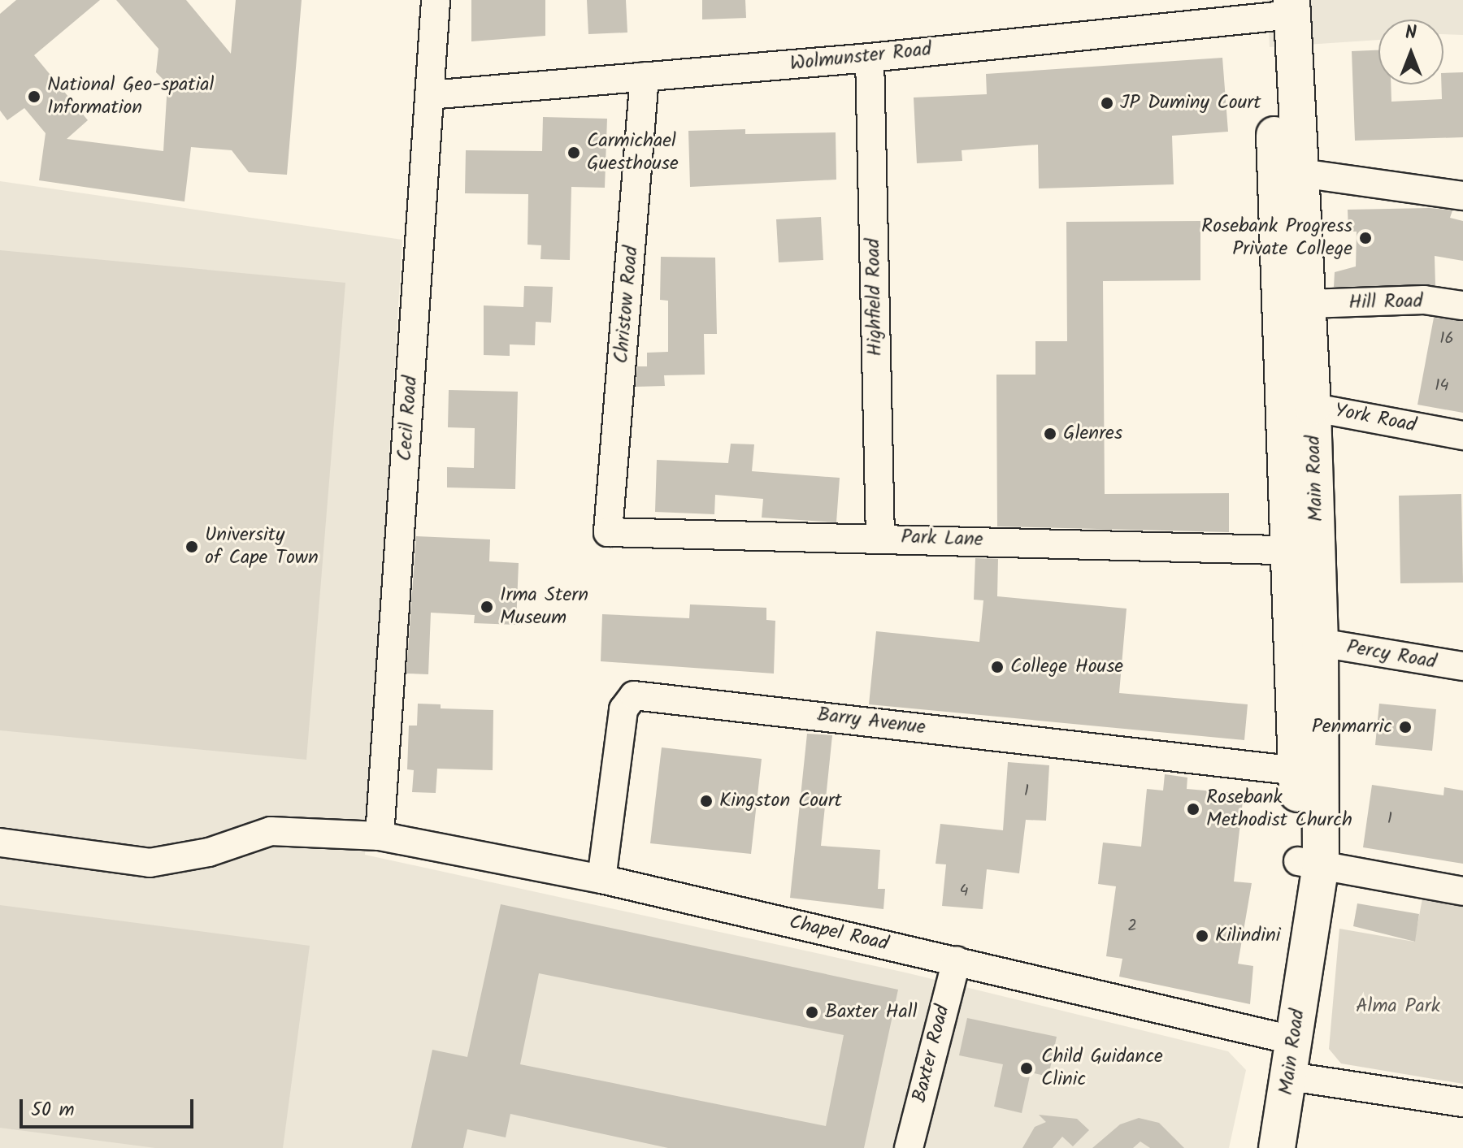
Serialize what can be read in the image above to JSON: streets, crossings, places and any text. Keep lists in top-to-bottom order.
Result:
{
  "streets": {
    "main road": ["Main Road"],
    "street": [
      "Wolmunster Road",
      "Highfield Road",
      "Hill Road",
      "Christow Road",
      "Cecil Road",
      "York Road",
      "Park Lane",
      "Percy Road",
      "Barry Avenue",
      "Chapel Road",
      "Baxter Road"
    ]
  },
  "crossings": [
    ["Wolmunster Road", "Highfield Road"],
    ["Wolmunster Road", "Christow Road"],
    ["Wolmunster Road", "Cecil Road"],
    ["Wolmunster Road", "Main Road"],
    ["Highfield Road", "Park Lane"],
    ["Hill Road", "Main Road"],
    ["Christow Road", "Park Lane"],
    ["Cecil Road", "Chapel Road"],
    ["York Road", "Main Road"],
    ["Main Road", "Percy Road"],
    ["Main Road", "Barry Avenue"],
    ["Main Road", "Chapel Road"],
    ["Barry Avenue", "Chapel Road"],
    ["Chapel Road", "Baxter Road"]
  ],
  "parks": ["Alma Park"],
  "places": [
    "National Geo-spatial Information",
    "JP Duminy Court",
    "Carmichael Guesthouse",
    "Rosebank Progress Private College",
    "Glenres",
    "University of Cape Town",
    "Irma Stern Museum",
    "College House",
    "Penmarric",
    "Kingston Court",
    "Rosebank Methodist Church",
    "Kilindini",
    "Baxter Hall",
    "Child Guidance Clinic"
  ],
  "house_numbers": [
    "16",
    "14",
    "1",
    "1",
    "4",
    "2"
  ],
  "scale_bar": "50 m",
  "north": "top"
}
